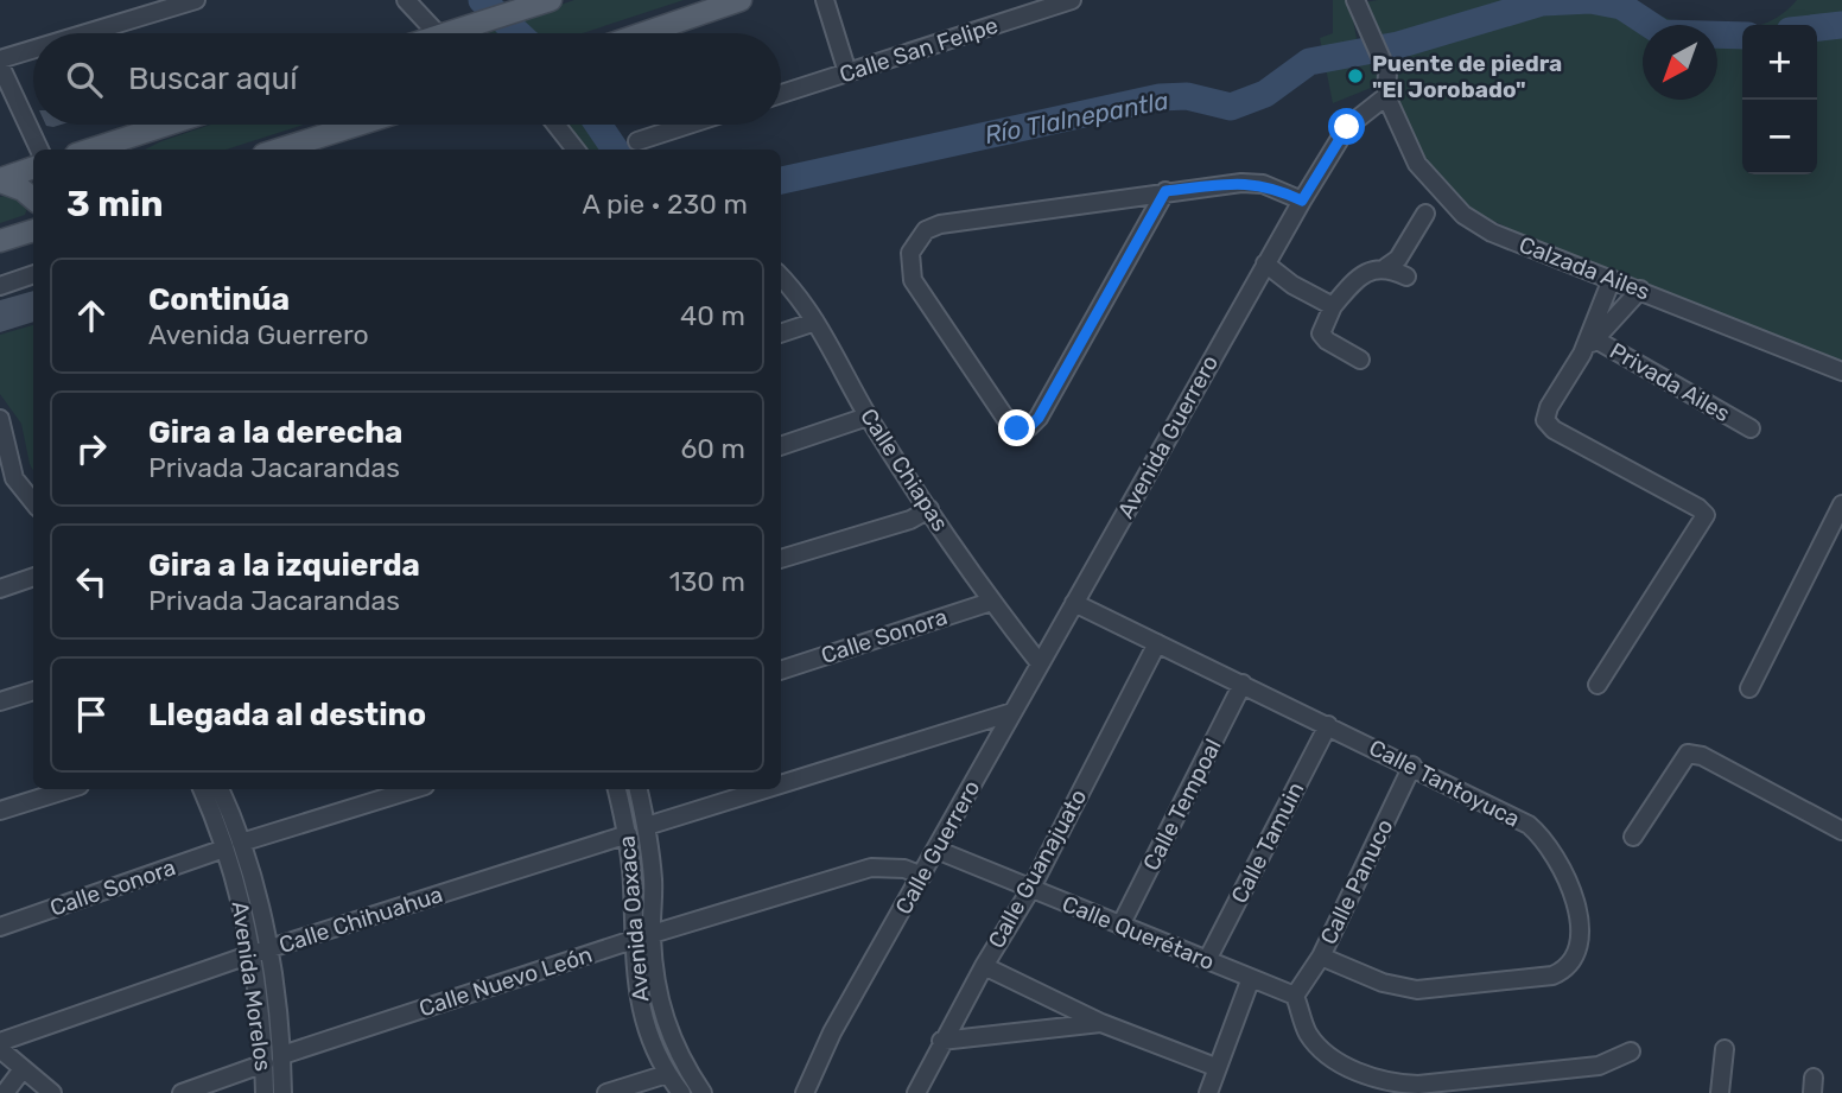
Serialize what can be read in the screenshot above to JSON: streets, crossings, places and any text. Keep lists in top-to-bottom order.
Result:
{
  "streets": {
    "street": [
      "Calle San Felipe",
      "Calzada Ailes",
      "Privada Ailes",
      "Avenida Guerrero",
      "Calle Chiapas",
      "Calle Sonora",
      "Calle Tantoyuca",
      "Calle Tempoal",
      "Calle Tamuin",
      "Calle Guerrero",
      "Calle Guanajuato",
      "Calle Panuco",
      "Avenida Oaxaca",
      "Calle Chihuahua",
      "Calle Querétaro",
      "Calle Nuevo León",
      "Avenida Morelos"
    ]
  },
  "crossings": [
    ["Calzada Ailes", "Avenida Guerrero"],
    ["Avenida Guerrero", "Calle Tantoyuca"],
    ["Avenida Guerrero", "Calle Guerrero"],
    ["Calle Chiapas", "Calle Sonora"],
    ["Calle Chiapas", "Calle Guerrero"],
    ["Calle Sonora", "Avenida Morelos"],
    ["Calle Tantoyuca", "Calle Tempoal"],
    ["Calle Tantoyuca", "Calle Tamuin"],
    ["Calle Tantoyuca", "Calle Guerrero"],
    ["Calle Tantoyuca", "Calle Guanajuato"],
    ["Calle Tantoyuca", "Calle Panuco"],
    ["Calle Tempoal", "Calle Querétaro"],
    ["Calle Tamuin", "Calle Querétaro"],
    ["Calle Guerrero", "Calle Querétaro"],
    ["Calle Guerrero", "Calle Nuevo León"],
    ["Calle Guanajuato", "Calle Querétaro"],
    ["Calle Panuco", "Calle Querétaro"],
    ["Avenida Oaxaca", "Calle Chihuahua"],
    ["Avenida Oaxaca", "Calle Nuevo León"],
    ["Calle Chihuahua", "Avenida Morelos"],
    ["Calle Nuevo León", "Avenida Morelos"]
  ],
  "water": ["Río Tlalnepantla"],
  "places": ["Puente de piedra \"El Jorobado\""],
  "north": "bottom left",
  "page": {
    "map_buttons": ["+", "−"],
    "search": "Buscar aquí",
    "heading": ["3 min", "A pie · 230 m"],
    "list": [
      ["Continúa", "Avenida Guerrero", "40 m"],
      ["Gira a la derecha", "Privada Jacarandas", "60 m"],
      ["Gira a la izquierda", "Privada Jacarandas", "130 m"],
      "Llegada al destino"
    ]
  }
}
